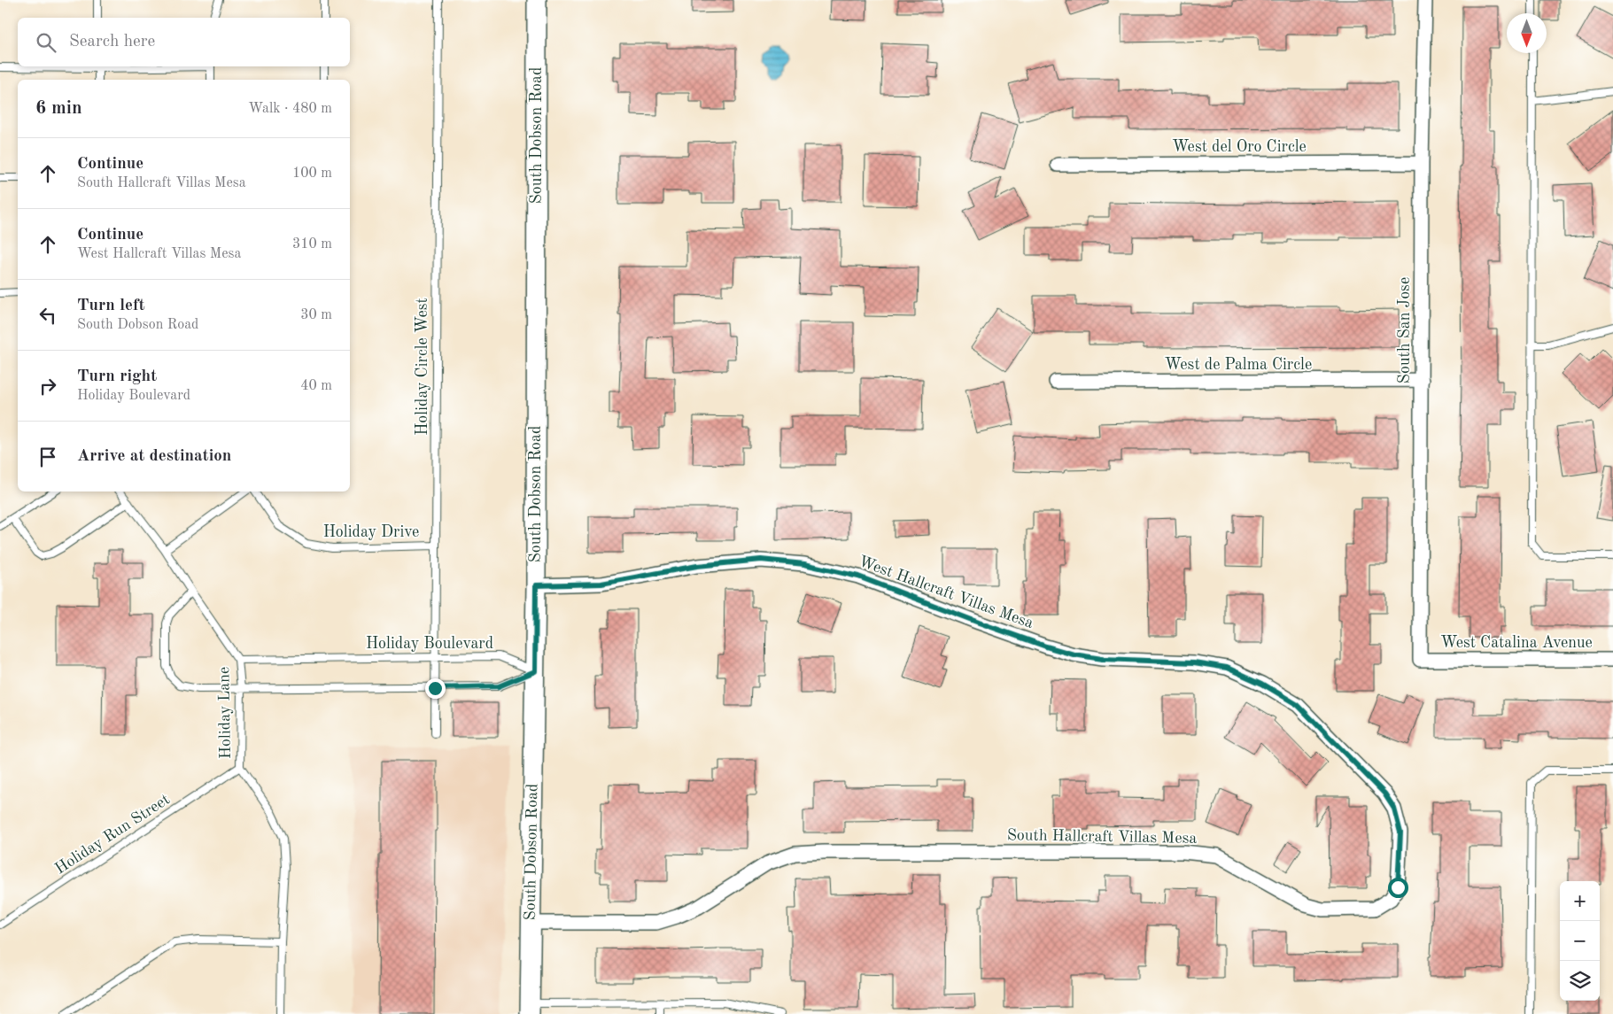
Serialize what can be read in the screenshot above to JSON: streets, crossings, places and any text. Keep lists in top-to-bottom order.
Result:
{
  "streets": {
    "main road": ["South Dobson Road"],
    "street": [
      "West del Oro Circle",
      "South San Jose",
      "West de Palma Circle",
      "West Hallcraft Villas Mesa",
      "West Catalina Avenue",
      "South Hallcraft Villas Mesa"
    ],
    "lane": [
      "Holiday Circle West",
      "Holiday Drive",
      "Holiday Boulevard",
      "Holiday Lane",
      "Holiday Run Street"
    ]
  },
  "crossings": [
    ["South Dobson Road", "West Hallcraft Villas Mesa"],
    ["South Dobson Road", "Holiday Boulevard"],
    ["South Dobson Road", "South Hallcraft Villas Mesa"],
    ["West del Oro Circle", "South San Jose"],
    ["South San Jose", "West de Palma Circle"],
    ["South San Jose", "West Catalina Avenue"],
    ["Holiday Circle West", "Holiday Drive"],
    ["Holiday Circle West", "Holiday Boulevard"],
    ["West Hallcraft Villas Mesa", "South Hallcraft Villas Mesa"],
    ["Holiday Boulevard", "Holiday Lane"],
    ["Holiday Lane", "Holiday Run Street"]
  ],
  "north": "bottom",
  "page": {
    "search": "Search here",
    "heading": ["6 min", "Walk · 480 m"],
    "list": [
      ["Continue", "South Hallcraft Villas Mesa", "100 m"],
      ["Continue", "West Hallcraft Villas Mesa", "310 m"],
      ["Turn left", "South Dobson Road", "30 m"],
      ["Turn right", "Holiday Boulevard", "40 m"],
      "Arrive at destination"
    ],
    "map_buttons": ["+", "−"]
  }
}
